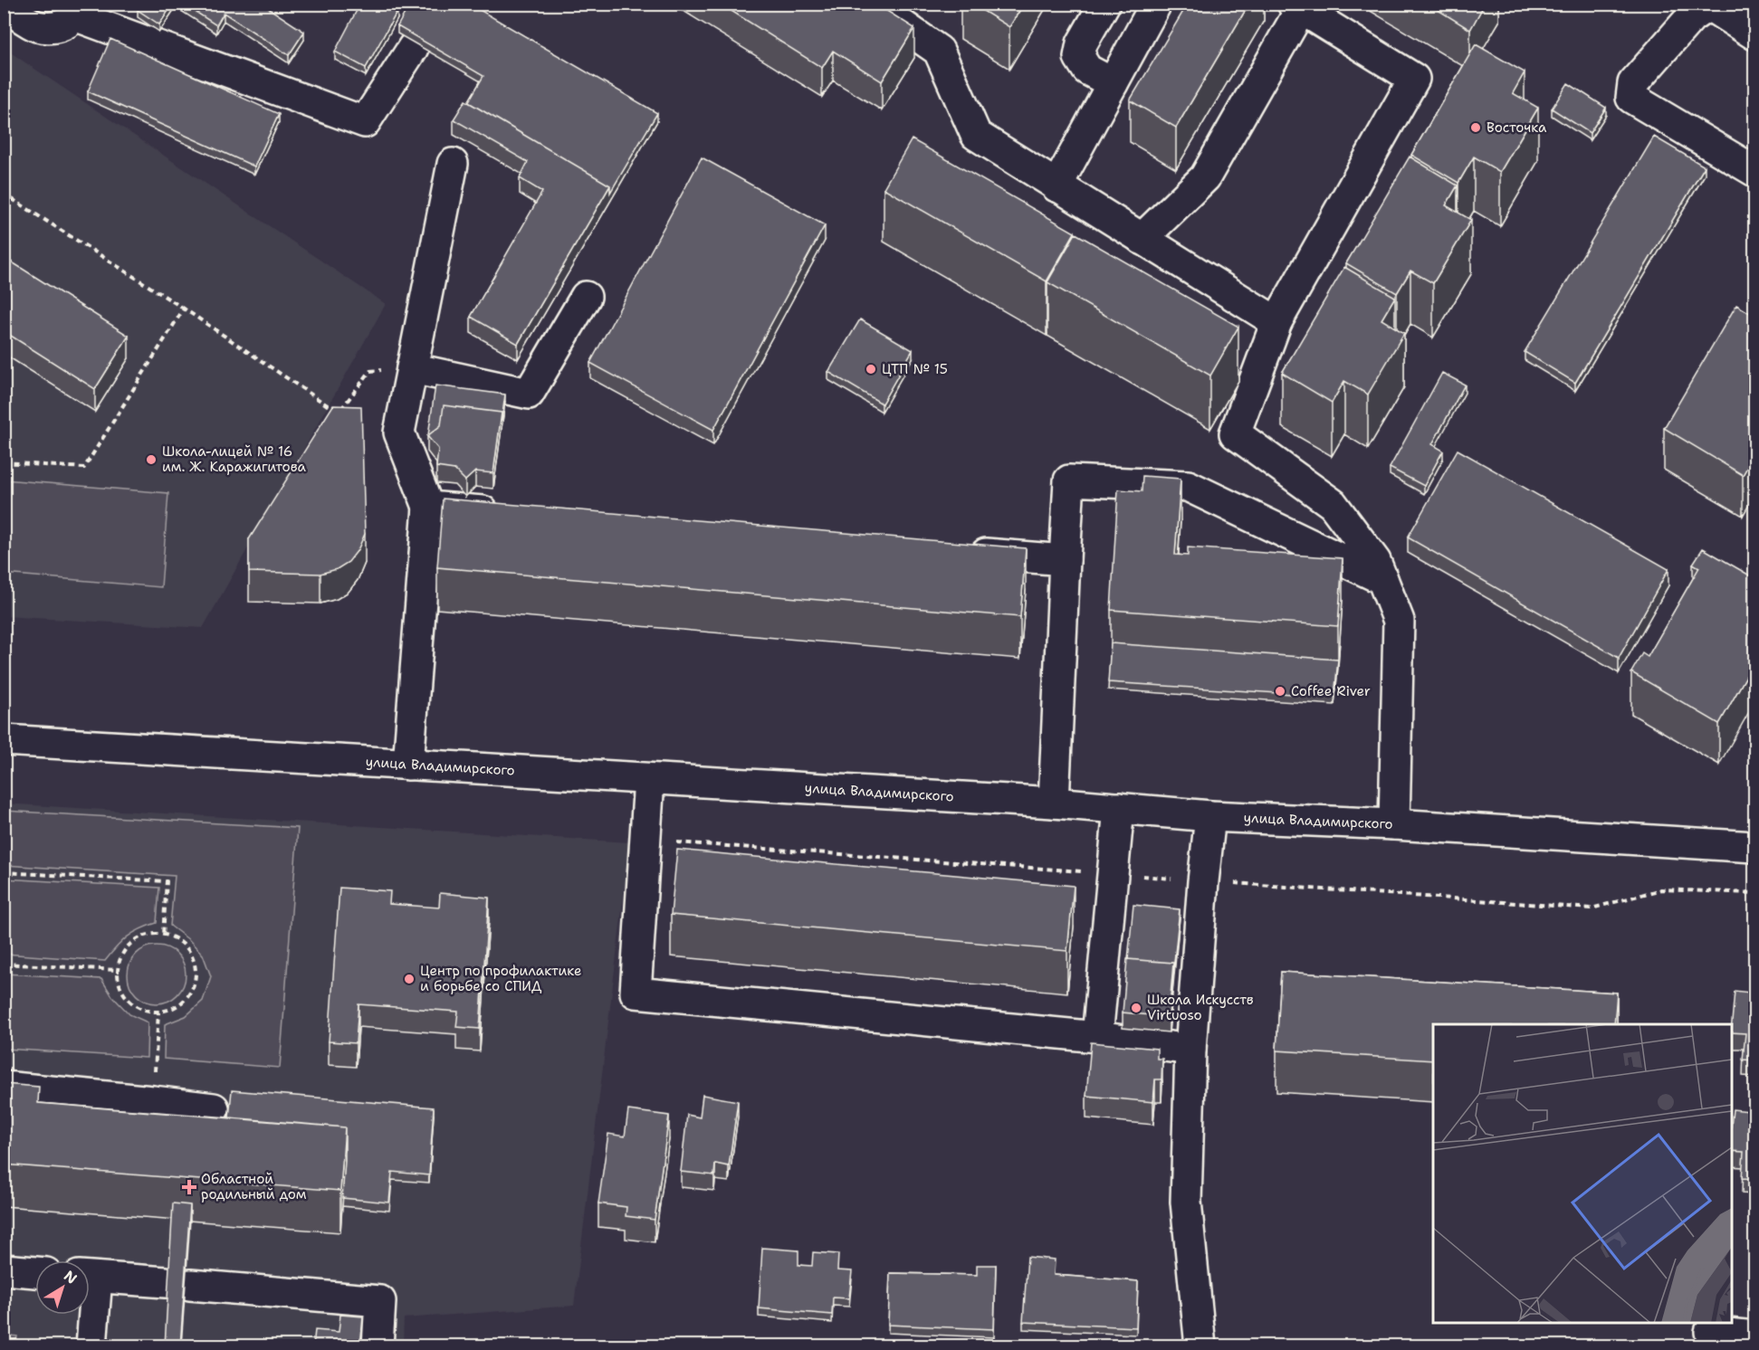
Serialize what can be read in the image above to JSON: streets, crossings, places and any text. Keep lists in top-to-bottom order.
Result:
{
  "streets": {
    "street": ["улица Владимирского"]
  },
  "places": {
    "other": [
      "Восточка",
      "ЦТП № 15",
      "Школа-лицей № 16 им. Ж. Каражигитова",
      "Coffee River",
      "Центр по профилактике и борьбе со СПИД",
      "Школа Искусств Virtuoso"
    ],
    "health": ["Областной родильный дом"]
  },
  "north": "top right"
}
